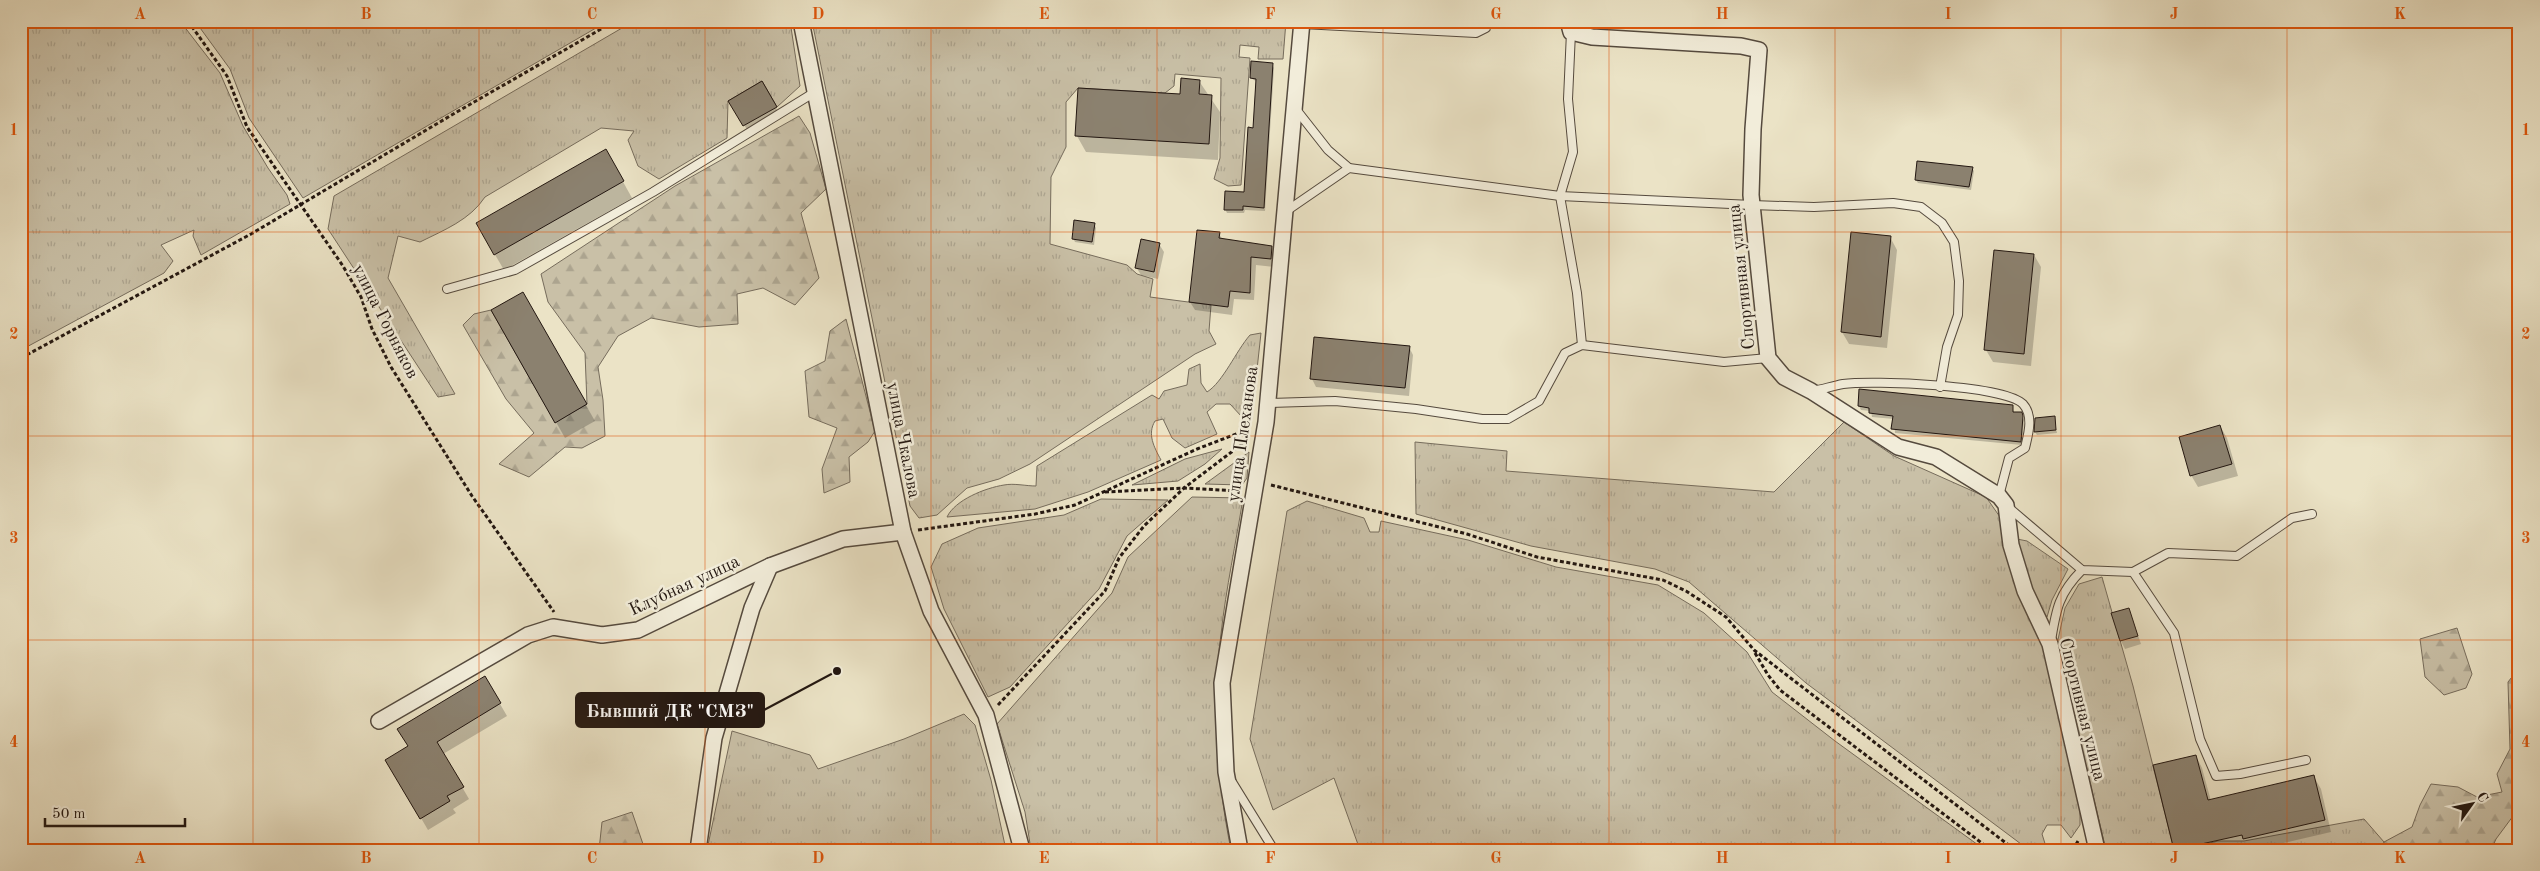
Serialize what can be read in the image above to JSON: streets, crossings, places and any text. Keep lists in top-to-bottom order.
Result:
{
  "streets": {
    "street": [
      "Спортивная улица",
      "улица Плеханова",
      "улица Чкалова",
      "Клубная улица"
    ],
    "path": ["улица Горняков"]
  },
  "crossings": [
    ["улица Горняков", "Клубная улица"],
    ["улица Чкалова", "Клубная улица"]
  ],
  "places": ["Бывший ДК \"СМЗ\""],
  "scale_bar": "50 m",
  "north": "top right",
  "grid": {
    "columns": [
      "A",
      "B",
      "C",
      "D",
      "E",
      "F",
      "G",
      "H",
      "I",
      "J",
      "K"
    ],
    "rows": [
      "1",
      "2",
      "3",
      "4"
    ]
  }
}
